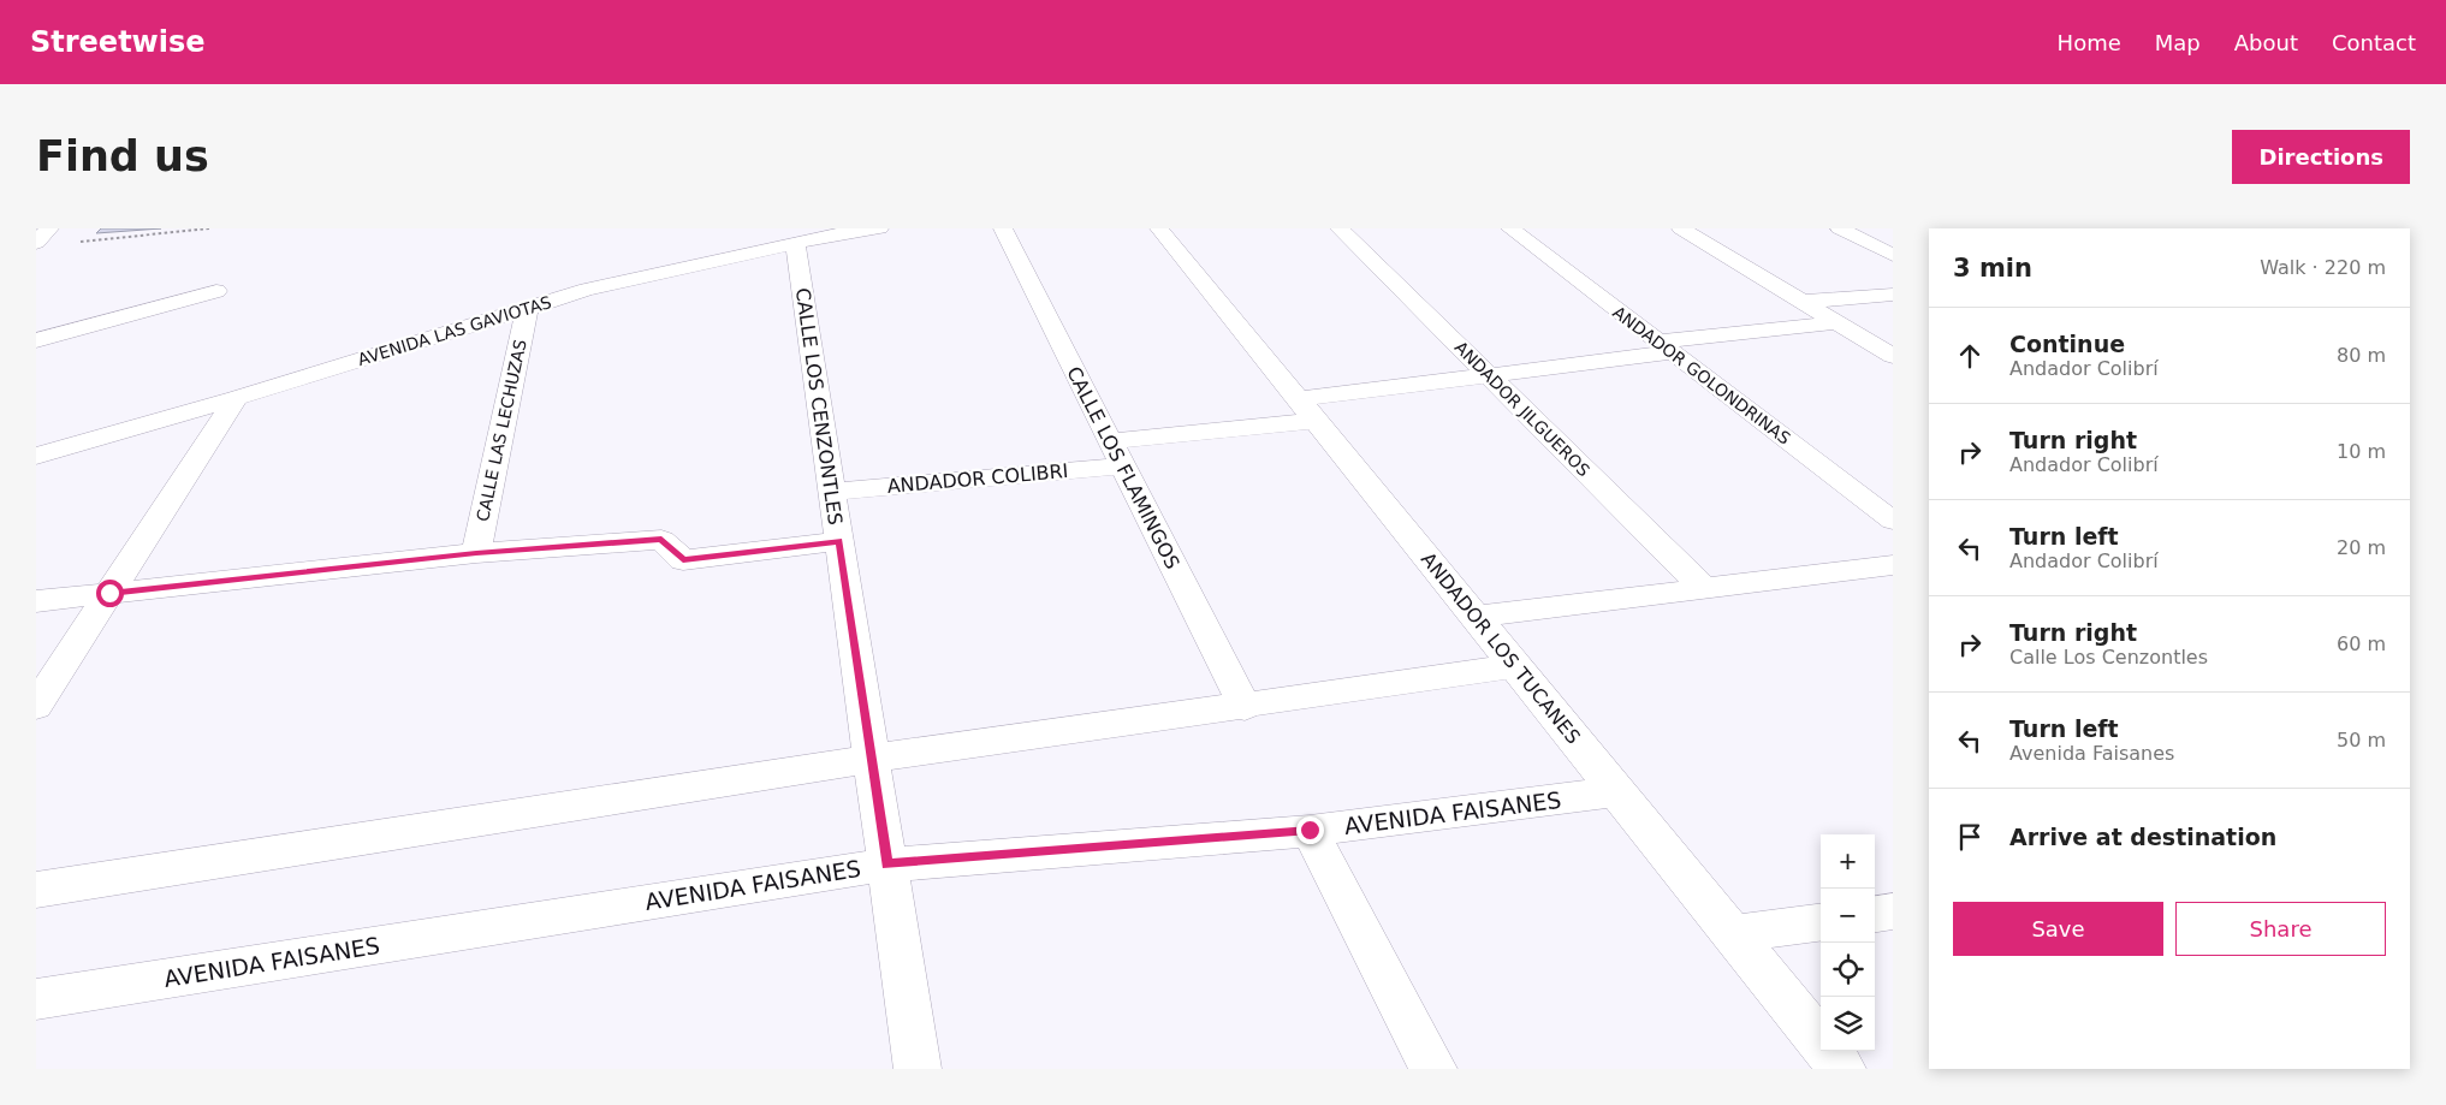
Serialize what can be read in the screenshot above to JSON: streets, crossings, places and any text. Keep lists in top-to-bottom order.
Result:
{
  "streets": {
    "street": [
      "AVENIDA LAS GAVIOTAS",
      "ANDADOR GOLONDRINAS",
      "CALLE LOS CENZONTLES",
      "ANDADOR JILGUEROS",
      "CALLE LAS LECHUZAS",
      "CALLE LOS FLAMINGOS",
      "ANDADOR COLIBRI",
      "ANDADOR LOS TUCANES",
      "AVENIDA FAISANES"
    ]
  },
  "crossings": [
    ["AVENIDA LAS GAVIOTAS", "CALLE LOS CENZONTLES"],
    ["AVENIDA LAS GAVIOTAS", "CALLE LAS LECHUZAS"],
    ["CALLE LOS CENZONTLES", "ANDADOR COLIBRI"],
    ["CALLE LOS CENZONTLES", "AVENIDA FAISANES"],
    ["CALLE LOS FLAMINGOS", "ANDADOR COLIBRI"],
    ["ANDADOR LOS TUCANES", "AVENIDA FAISANES"]
  ],
  "page": {
    "header": "Streetwise",
    "nav": [
      "Home",
      "Map",
      "About",
      "Contact"
    ],
    "buttons": [
      "Directions",
      ["Save", "Share"]
    ],
    "title": "Find us",
    "heading": ["3 min", "Walk · 220 m"],
    "list": [
      ["Continue", "Andador Colibrí", "80 m"],
      ["Turn right", "Andador Colibrí", "10 m"],
      ["Turn left", "Andador Colibrí", "20 m"],
      ["Turn right", "Calle Los Cenzontles", "60 m"],
      ["Turn left", "Avenida Faisanes", "50 m"],
      "Arrive at destination"
    ],
    "map_buttons": ["+", "−"]
  }
}
